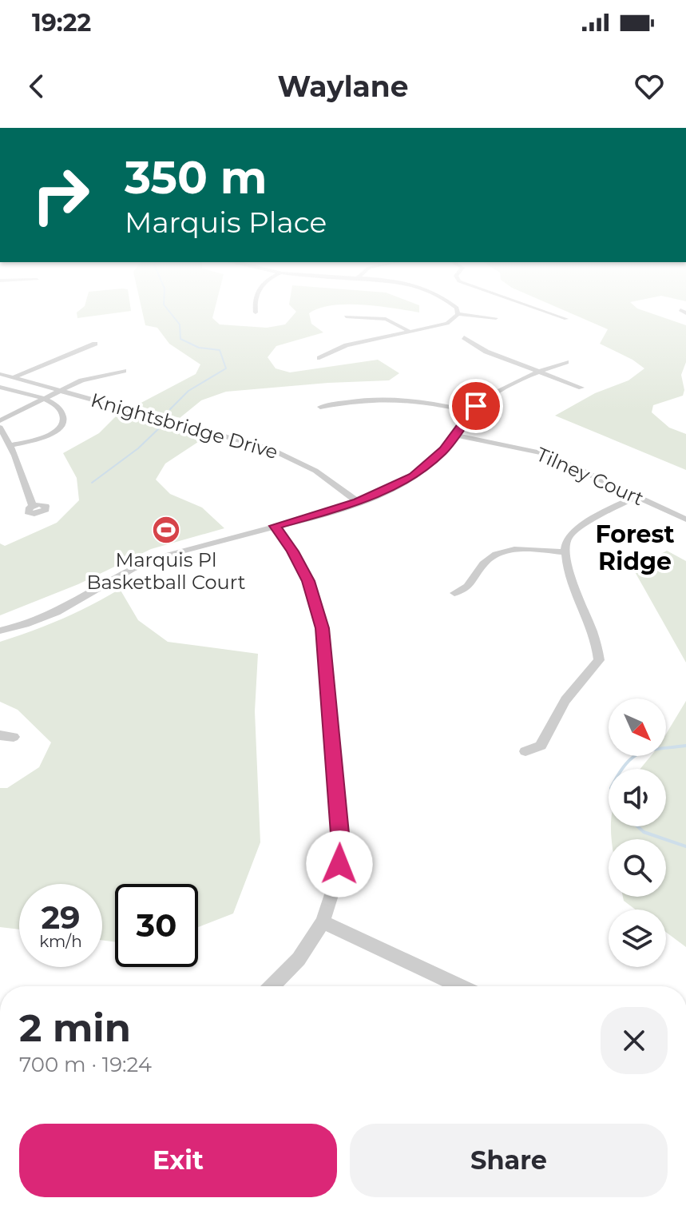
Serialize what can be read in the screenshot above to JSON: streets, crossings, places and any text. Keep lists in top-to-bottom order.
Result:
{
  "streets": {
    "street": ["Knightsbridge Drive", "Tilney Court"]
  },
  "districts": ["Forest Ridge"],
  "places": {
    "sports": ["Marquis Pl Basketball Court"]
  },
  "north": "bottom right",
  "page": {
    "status": "19:22",
    "header": "Waylane",
    "turn": ["350 m", "Marquis Place"],
    "speed": "29 km/h",
    "limit": "30",
    "heading": ["2 min", "700 m · 19:24"],
    "buttons": ["Exit", "Share"]
  }
}
